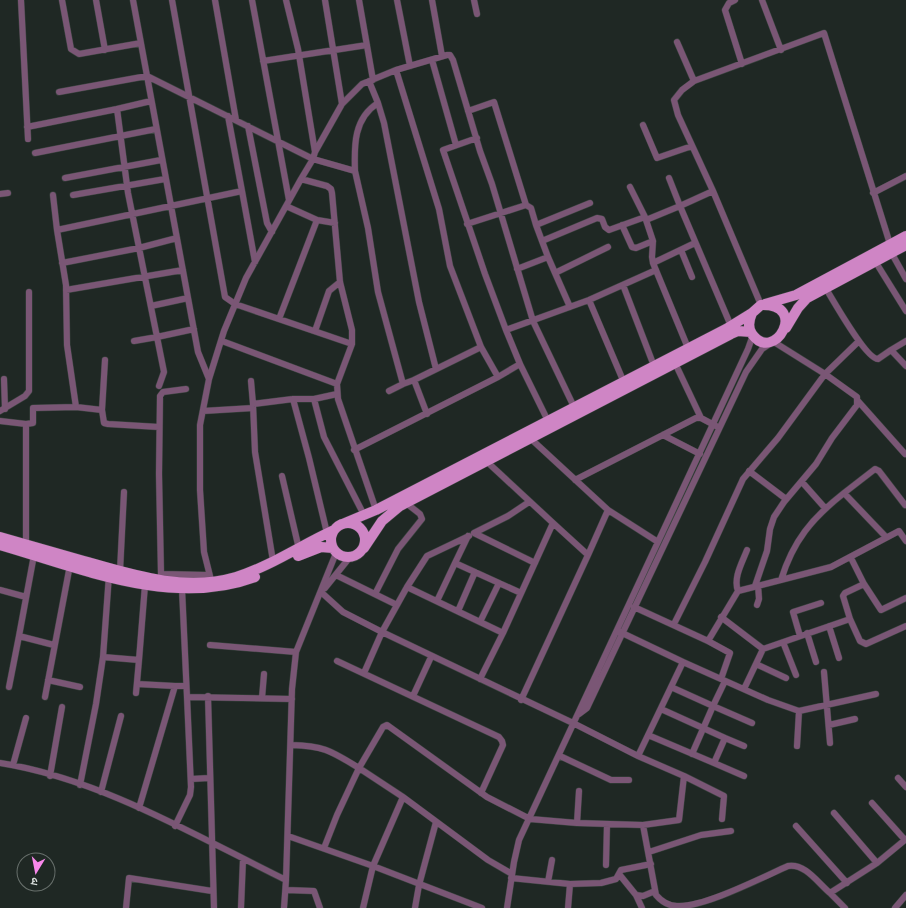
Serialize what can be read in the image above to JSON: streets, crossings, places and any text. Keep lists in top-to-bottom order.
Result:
{
  "north": "bottom"
}
